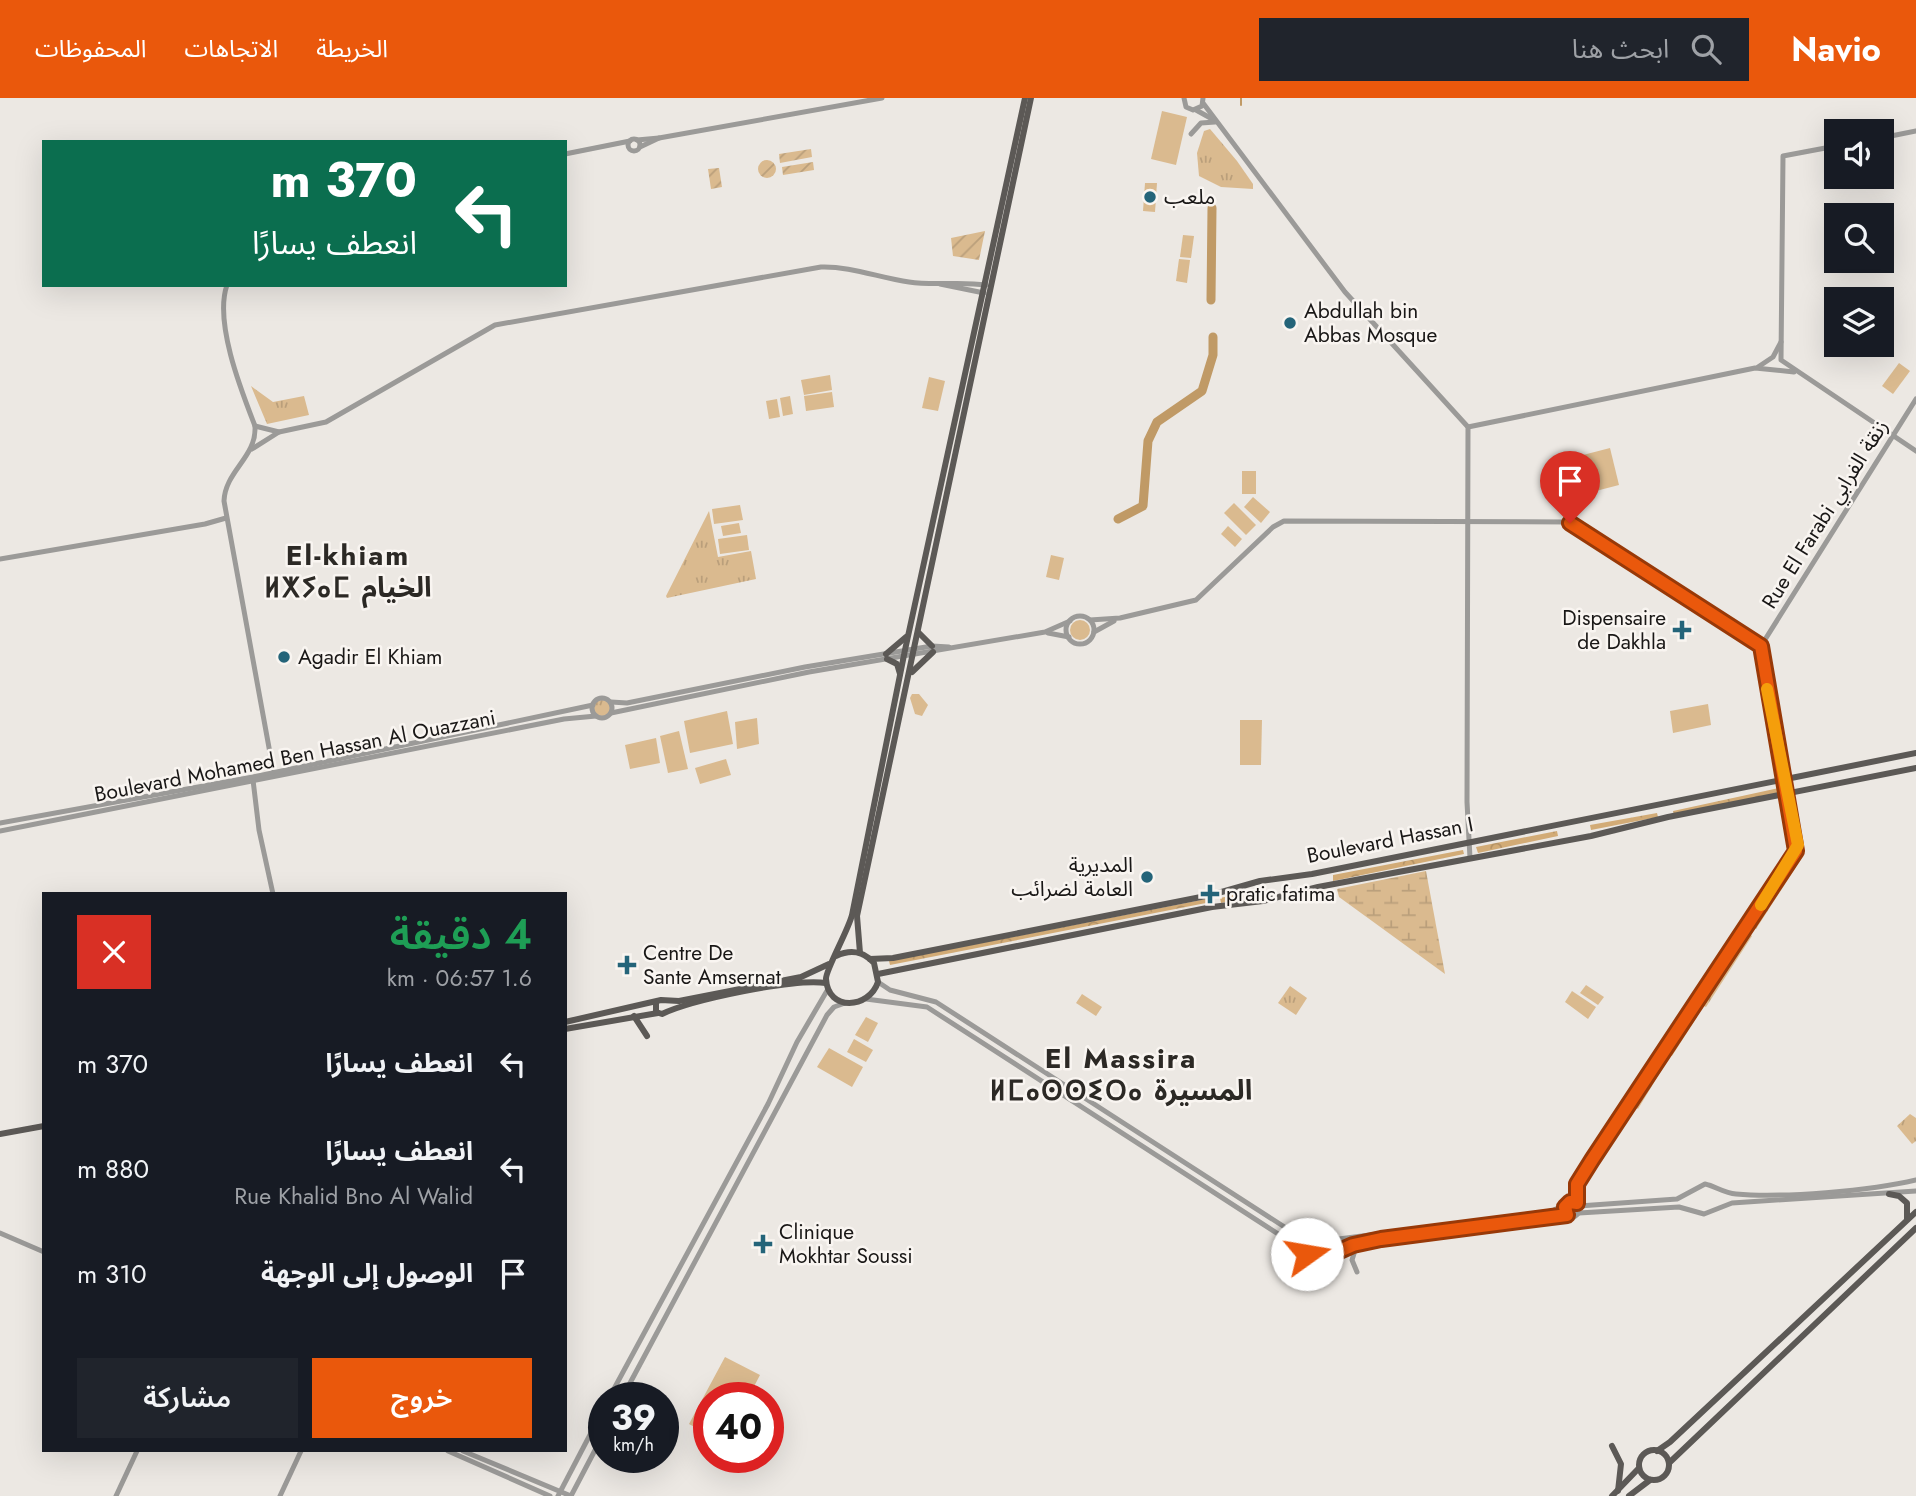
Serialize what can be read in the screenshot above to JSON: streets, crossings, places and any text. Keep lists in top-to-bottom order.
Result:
{
  "streets": {
    "main road": ["Boulevard Hassan I"],
    "street": ["Rue El Farabi زنقة الفرابي", "Boulevard Mohamed Ben Hassan Al Ouazzani"]
  },
  "districts": ["El-khiam ⵍⵅⵢⴰⵎ الخيام", "El Massira ⵍⵎⴰⵙⵙⵉⵔⴰ المسيرة"],
  "places": {
    "other": [
      "ملعب",
      "Abdullah bin Abbas Mosque",
      "Agadir El Khiam",
      "المديرية العامة لضرائب"
    ],
    "health": [
      "Dispensaire de Dakhla",
      "pratic fatima",
      "Centre De Sante Amsernat",
      "Clinique Mokhtar Soussi"
    ]
  },
  "page": {
    "header": "Navio",
    "search": "ابحث هنا",
    "nav": ["الخريطة", "الاتجاهات", "المحفوظات"],
    "turn": ["370 m", "انعطف يسارًا"],
    "heading": ["4 دقيقة", "1.6 km · 06:57"],
    "list": [
      {
        "name": "انعطف يسارًا",
        "value": "370 m"
      },
      {
        "name": "انعطف يسارًا",
        "note": "Rue Khalid Bno Al Walid",
        "value": "880 m"
      },
      {
        "name": "الوصول إلى الوجهة",
        "value": "310 m"
      }
    ],
    "buttons": ["خروج", "مشاركة"],
    "speed": "39 km/h",
    "limit": "40"
  }
}
